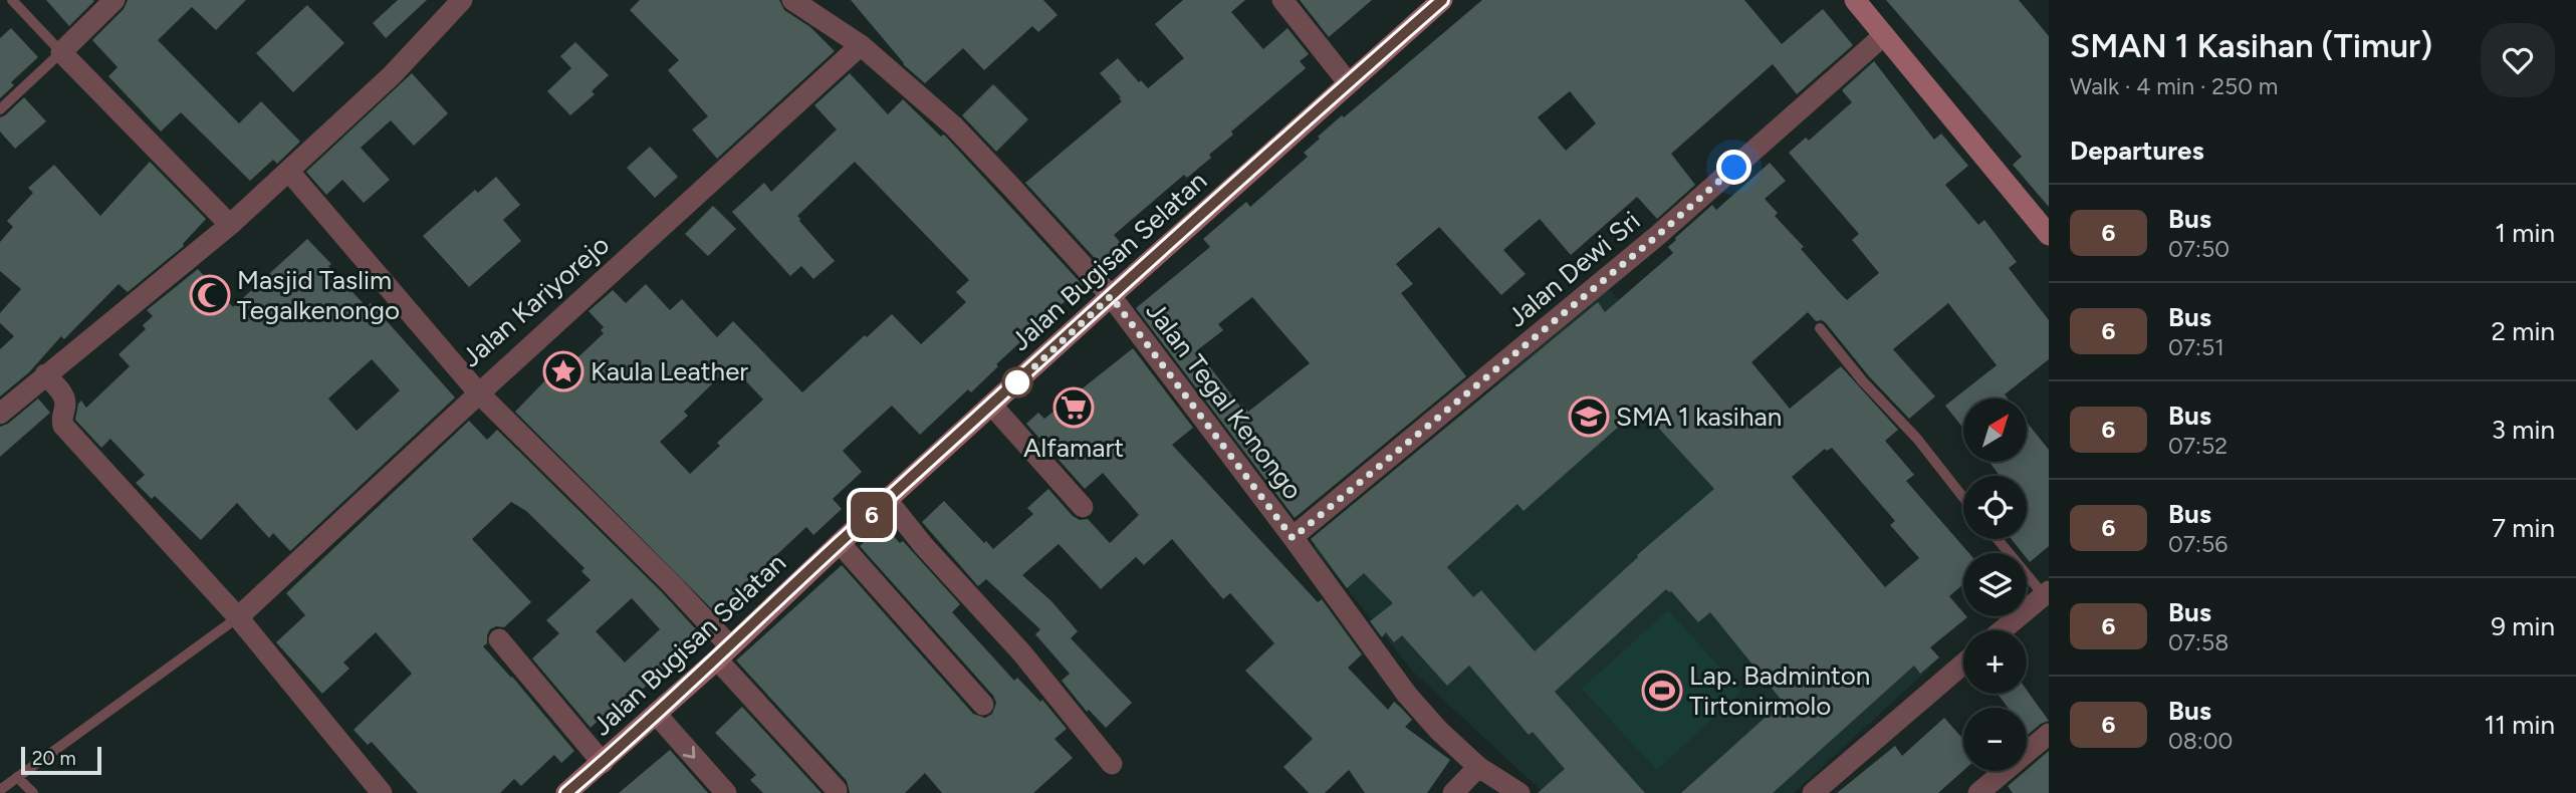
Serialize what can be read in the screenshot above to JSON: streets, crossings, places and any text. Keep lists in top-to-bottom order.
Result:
{
  "streets": {
    "street": [
      "Jalan Bugisan Selatan",
      "Jalan Dewi Sri",
      "Jalan Kariyorejo",
      "Jalan Tegal Kenongo"
    ]
  },
  "crossings": [
    ["Jalan Bugisan Selatan", "Jalan Tegal Kenongo"],
    ["Jalan Dewi Sri", "Jalan Tegal Kenongo"]
  ],
  "places": {
    "mosque": ["Masjid Taslim Tegalkenongo"],
    "place": ["Kaula Leather"],
    "supermarket": ["Alfamart"],
    "school or university": ["SMA 1 kasihan"],
    "sports": ["Lap. Badminton Tirtonirmolo"]
  },
  "lines": ["bus line 6"],
  "scale_bar": "20 m",
  "north": "top right",
  "page": {
    "on_map": "6",
    "heading": [
      ["SMAN 1 Kasihan (Timur)", "Walk · 4 min · 250 m"],
      "Departures"
    ],
    "list": [
      {
        "mark": "6",
        "name": "Bus",
        "note": "07:50",
        "value": "1 min"
      },
      {
        "mark": "6",
        "name": "Bus",
        "note": "07:51",
        "value": "2 min"
      },
      {
        "mark": "6",
        "name": "Bus",
        "note": "07:52",
        "value": "3 min"
      },
      {
        "mark": "6",
        "name": "Bus",
        "note": "07:56",
        "value": "7 min"
      },
      {
        "mark": "6",
        "name": "Bus",
        "note": "07:58",
        "value": "9 min"
      },
      {
        "mark": "6",
        "name": "Bus",
        "note": "08:00",
        "value": "11 min"
      }
    ],
    "map_buttons": ["+", "−"],
    "scale": "20 m"
  }
}
